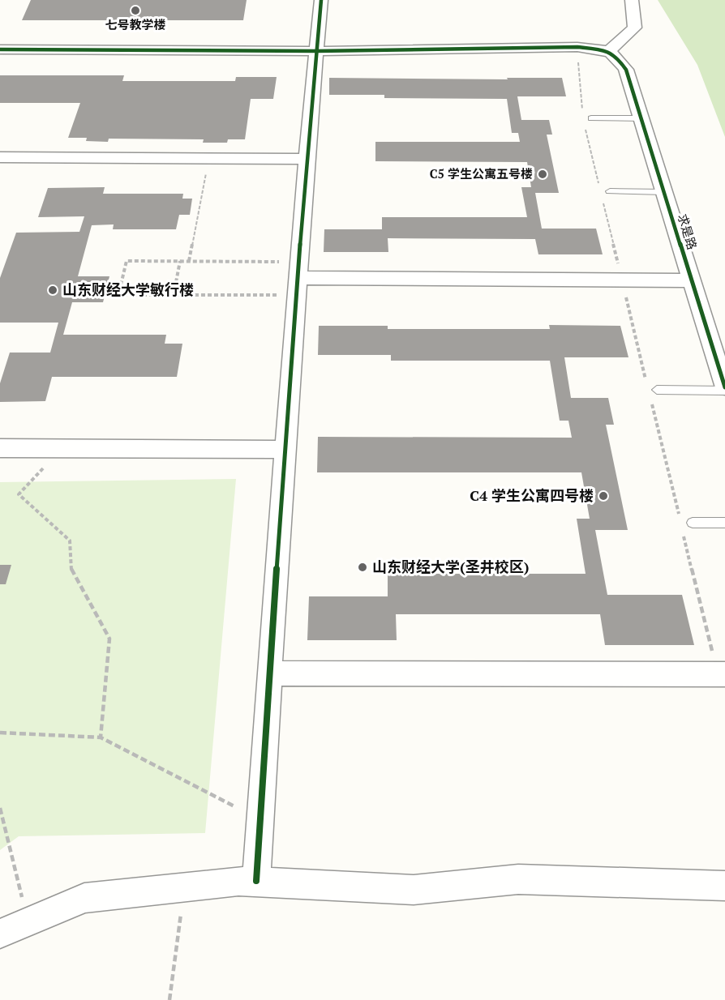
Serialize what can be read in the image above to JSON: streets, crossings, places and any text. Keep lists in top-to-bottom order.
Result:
{
  "streets": {
    "street": ["求是路"]
  },
  "places": [
    "七号教学楼",
    "C5 学生公寓五号楼",
    "山东财经大学敏行楼",
    "C4 学生公寓四号楼",
    "山东财经大学(圣井校区)"
  ]
}
